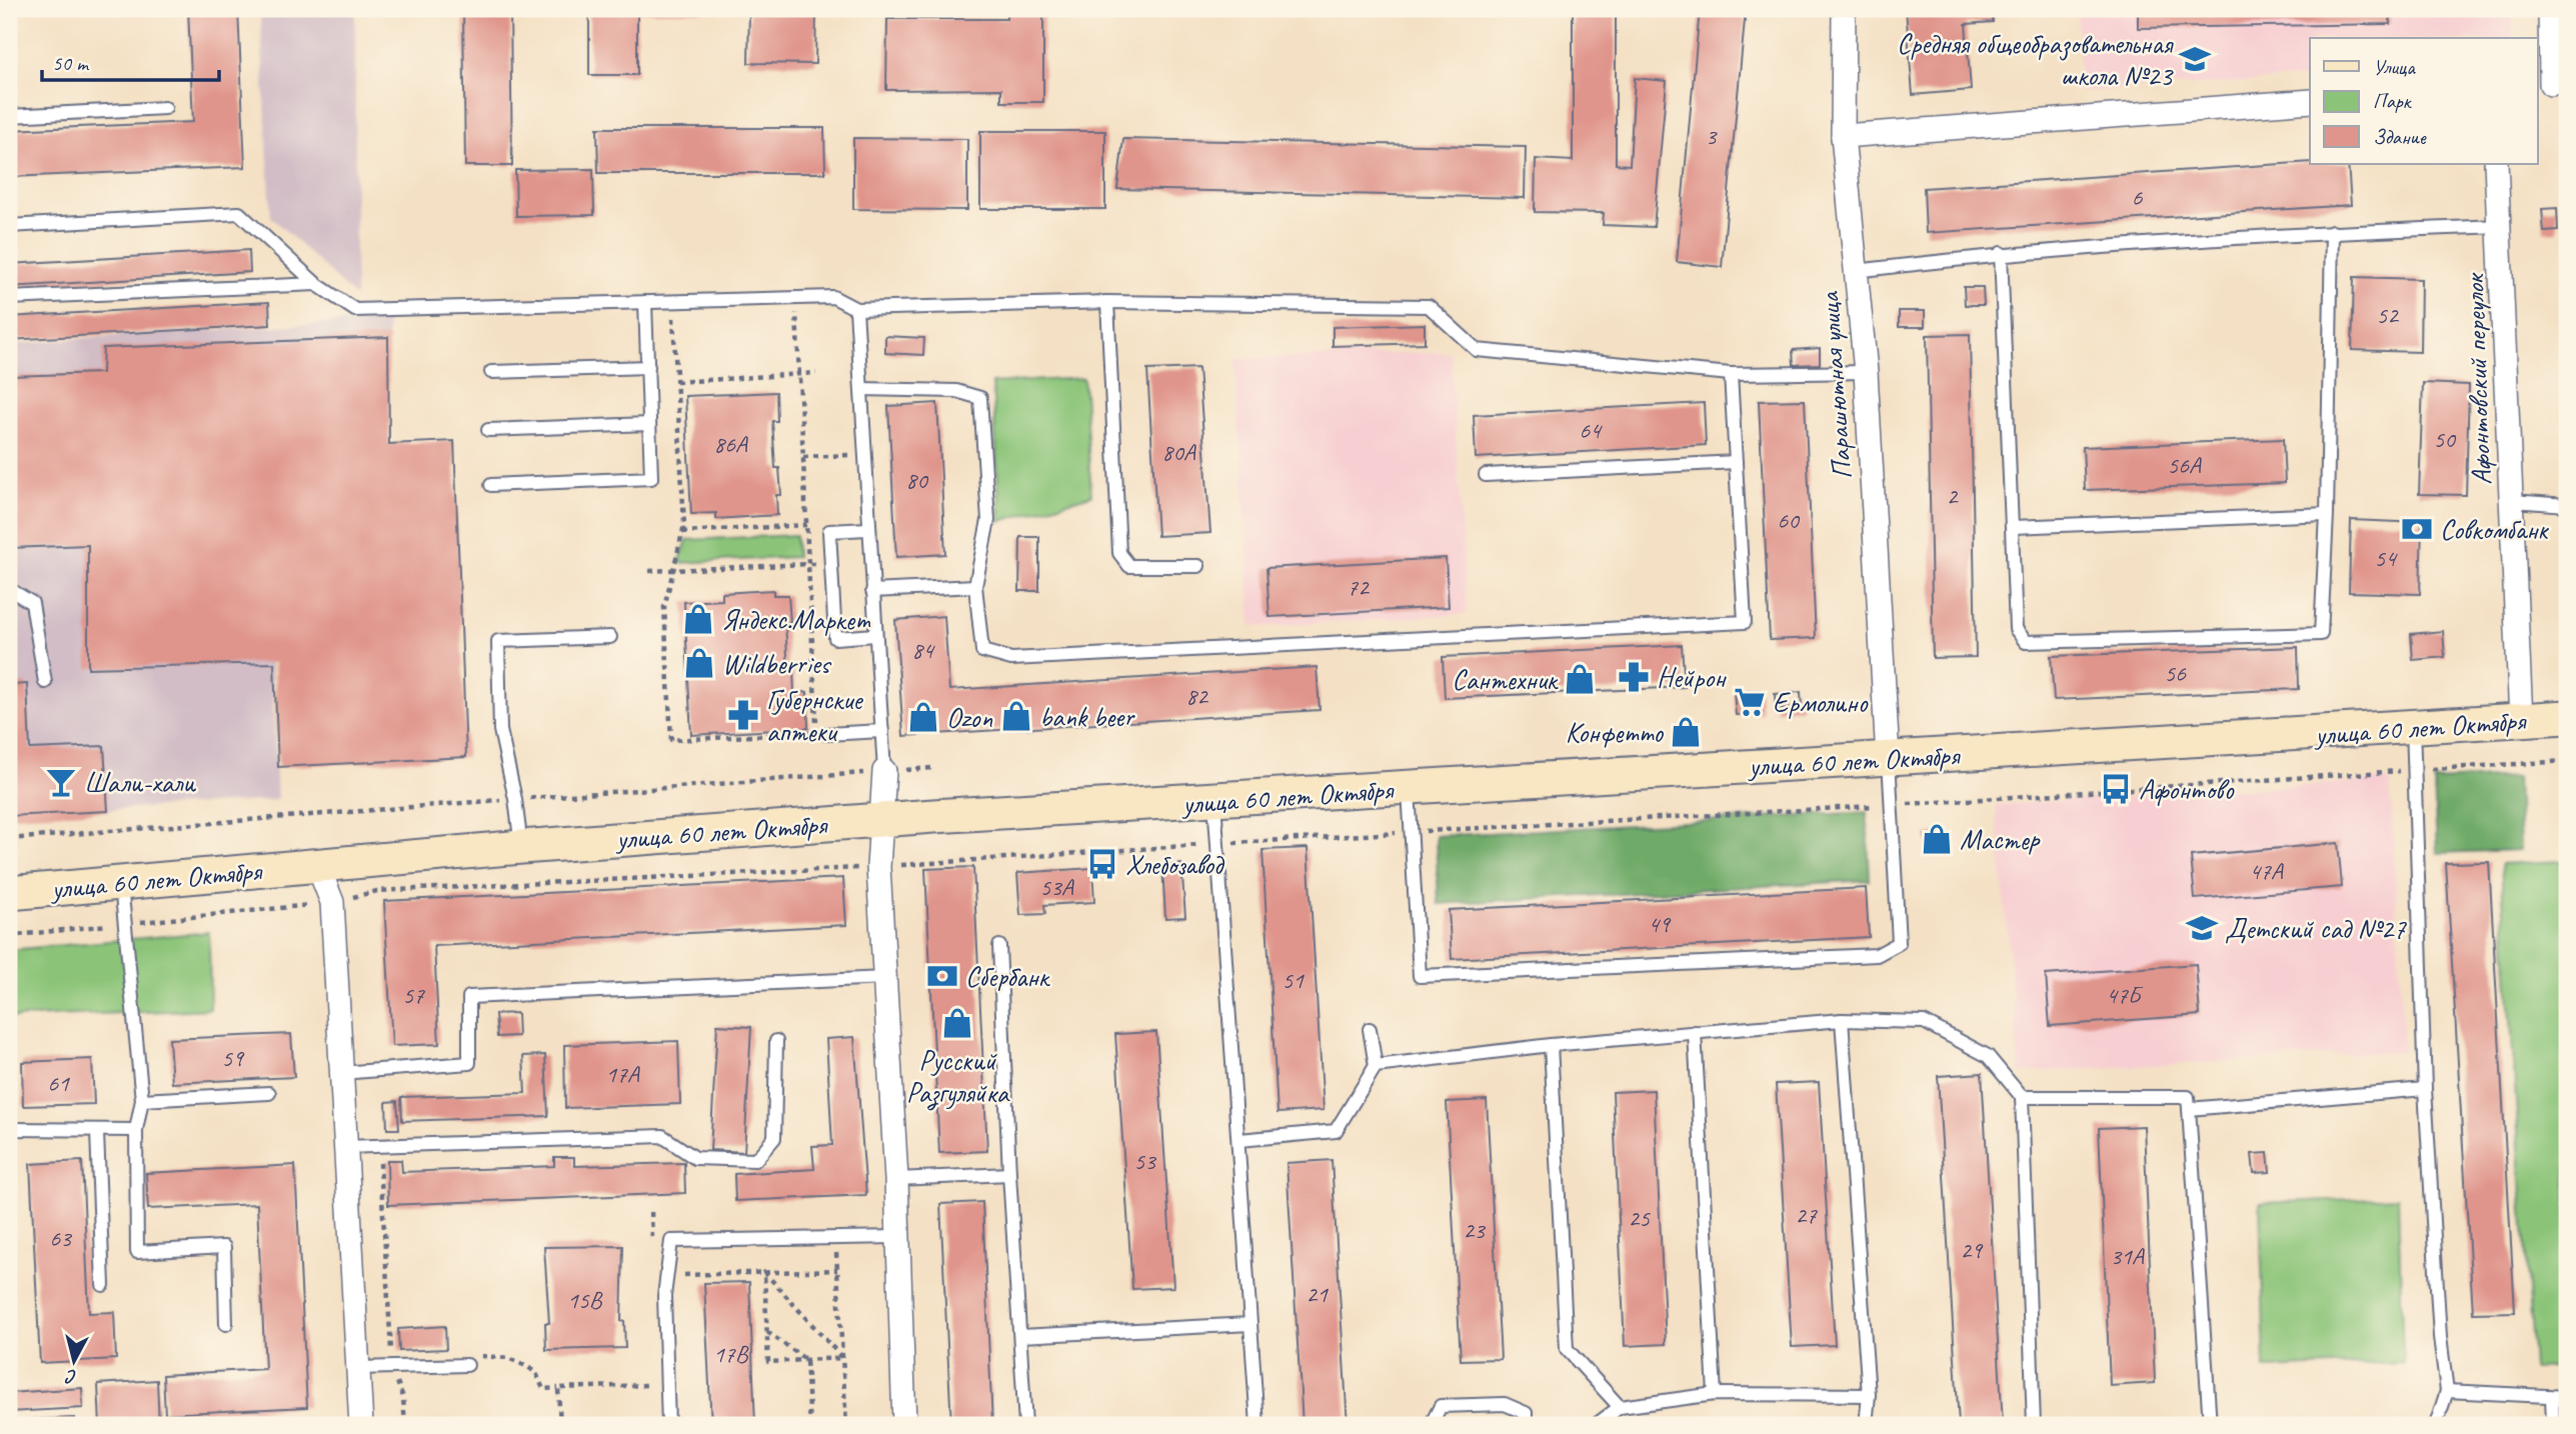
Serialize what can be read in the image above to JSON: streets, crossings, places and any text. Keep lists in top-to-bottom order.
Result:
{
  "streets": {
    "main road": ["улица 60 лет Октября"],
    "street": ["Афонтовский переулок", "Парашютная улица"]
  },
  "crossings": [
    ["Афонтовский переулок", "улица 60 лет Октября"],
    ["Парашютная улица", "улица 60 лет Октября"]
  ],
  "places": {
    "school or university": ["Средняя общеобразовательная школа №23", "Детский сад №27"],
    "bank": ["Совкомбанк", "Сбербанк"],
    "shop": [
      "Яндекс.Маркет",
      "Wildberries",
      "Сантехник",
      "bank beer",
      "Ozon",
      "Конфетто",
      "Мастер",
      "Русский Разгуляйка"
    ],
    "pharmacy": ["Нейрон", "Губернские аптеки"],
    "supermarket": ["Ермолино"],
    "bar": ["Шали-хали"],
    "bus stop": ["Афонтово", "Хлебозавод"]
  },
  "house_numbers": [
    "3",
    "6",
    "52",
    "64",
    "50",
    "86А",
    "80А",
    "56А",
    "80",
    "2",
    "60",
    "54",
    "72",
    "84",
    "56",
    "82",
    "47А",
    "53А",
    "49",
    "51",
    "57",
    "47Б",
    "59",
    "17А",
    "61",
    "53",
    "27",
    "25",
    "23",
    "63",
    "29",
    "31А",
    "21",
    "15В",
    "17В"
  ],
  "legend": ["Улица", "Парк", "Здание"],
  "scale_bar": "50 m",
  "north": "bottom"
}
